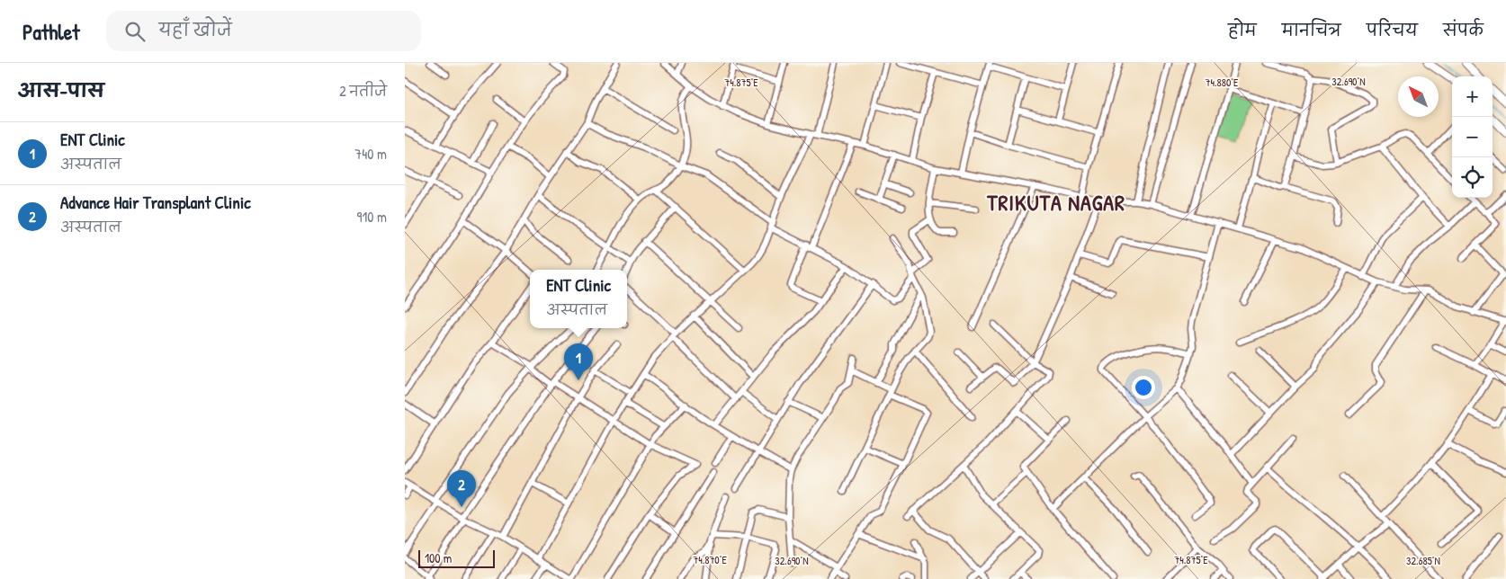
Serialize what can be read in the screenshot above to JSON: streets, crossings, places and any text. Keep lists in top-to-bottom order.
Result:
{
  "districts": ["TRIKUTA NAGAR"],
  "scale_bar": "100 m",
  "north": "top left",
  "page": {
    "header": "Pathlet",
    "search": "यहाँ खोजें",
    "nav": [
      "होम",
      "मानचित्र",
      "परिचय",
      "संपर्क"
    ],
    "heading": ["आस-पास", "2 नतीजे"],
    "map_buttons": ["+", "−"],
    "list": [
      {
        "mark": "1",
        "name": "ENT Clinic",
        "note": "अस्पताल",
        "value": "740 m"
      },
      {
        "mark": "2",
        "name": "Advance Hair Transplant Clinic",
        "note": "अस्पताल",
        "value": "910 m"
      }
    ],
    "popup": ["ENT Clinic", "अस्पताल"],
    "pins": ["1", "2"],
    "scale": "100 m"
  },
  "coordinates": [
    "32.690°N",
    "74.880°E",
    "74.875°E",
    "74.870°E",
    "32.685°N"
  ]
}
